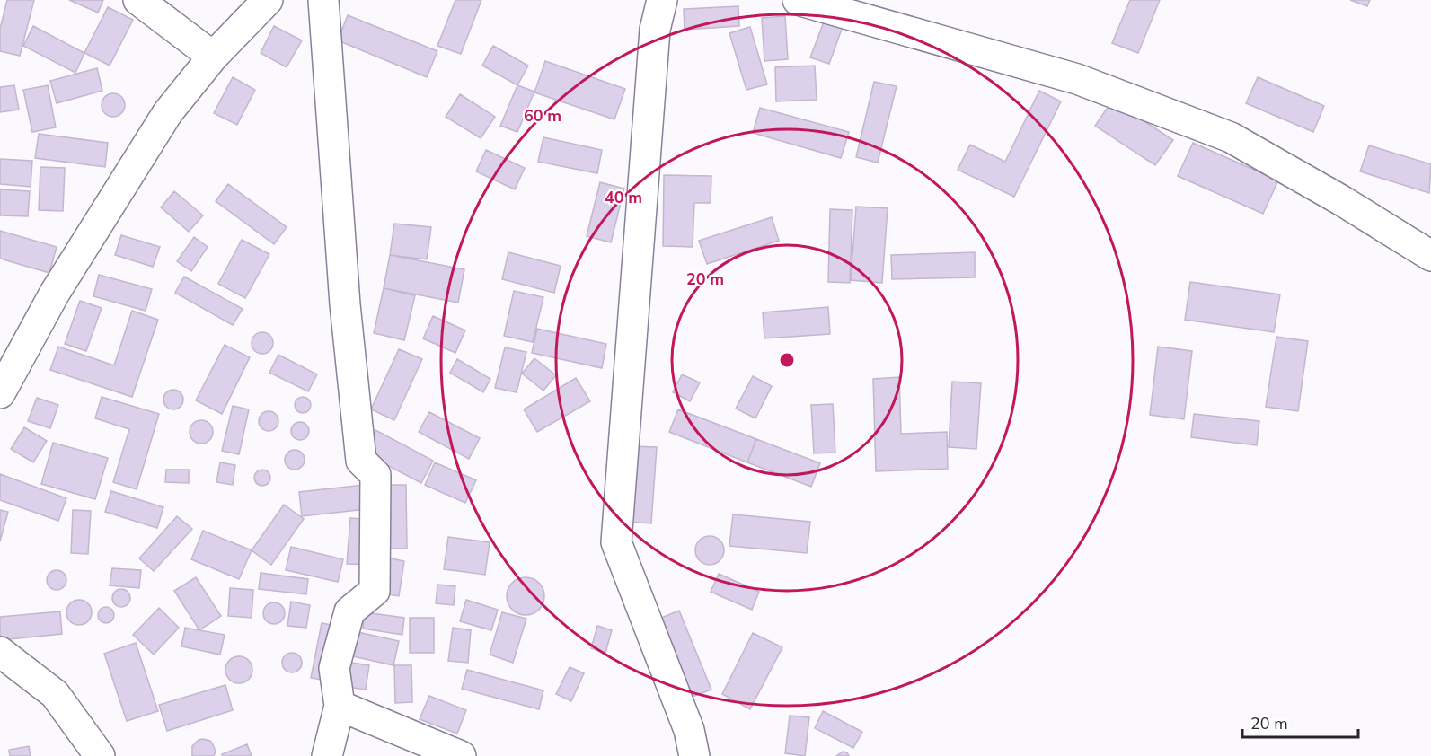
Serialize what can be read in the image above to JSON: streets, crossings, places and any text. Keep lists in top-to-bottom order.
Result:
{
  "scale_bar": "20 m",
  "rings": ["60 m", "40 m", "20 m"]
}
